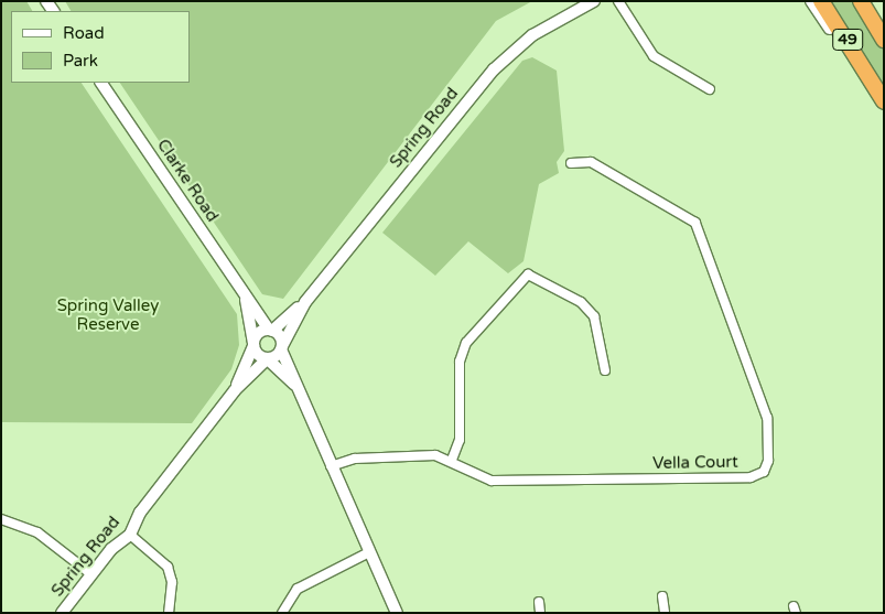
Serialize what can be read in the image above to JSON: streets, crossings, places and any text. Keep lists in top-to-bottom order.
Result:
{
  "streets": {
    "highway": ["49"],
    "main road": ["Spring Road", "Clarke Road"],
    "street": ["Vella Court"]
  },
  "crossings": [
    ["Spring Road", "Clarke Road"]
  ],
  "parks": ["Spring Valley Reserve"],
  "legend": ["Road", "Park"]
}
